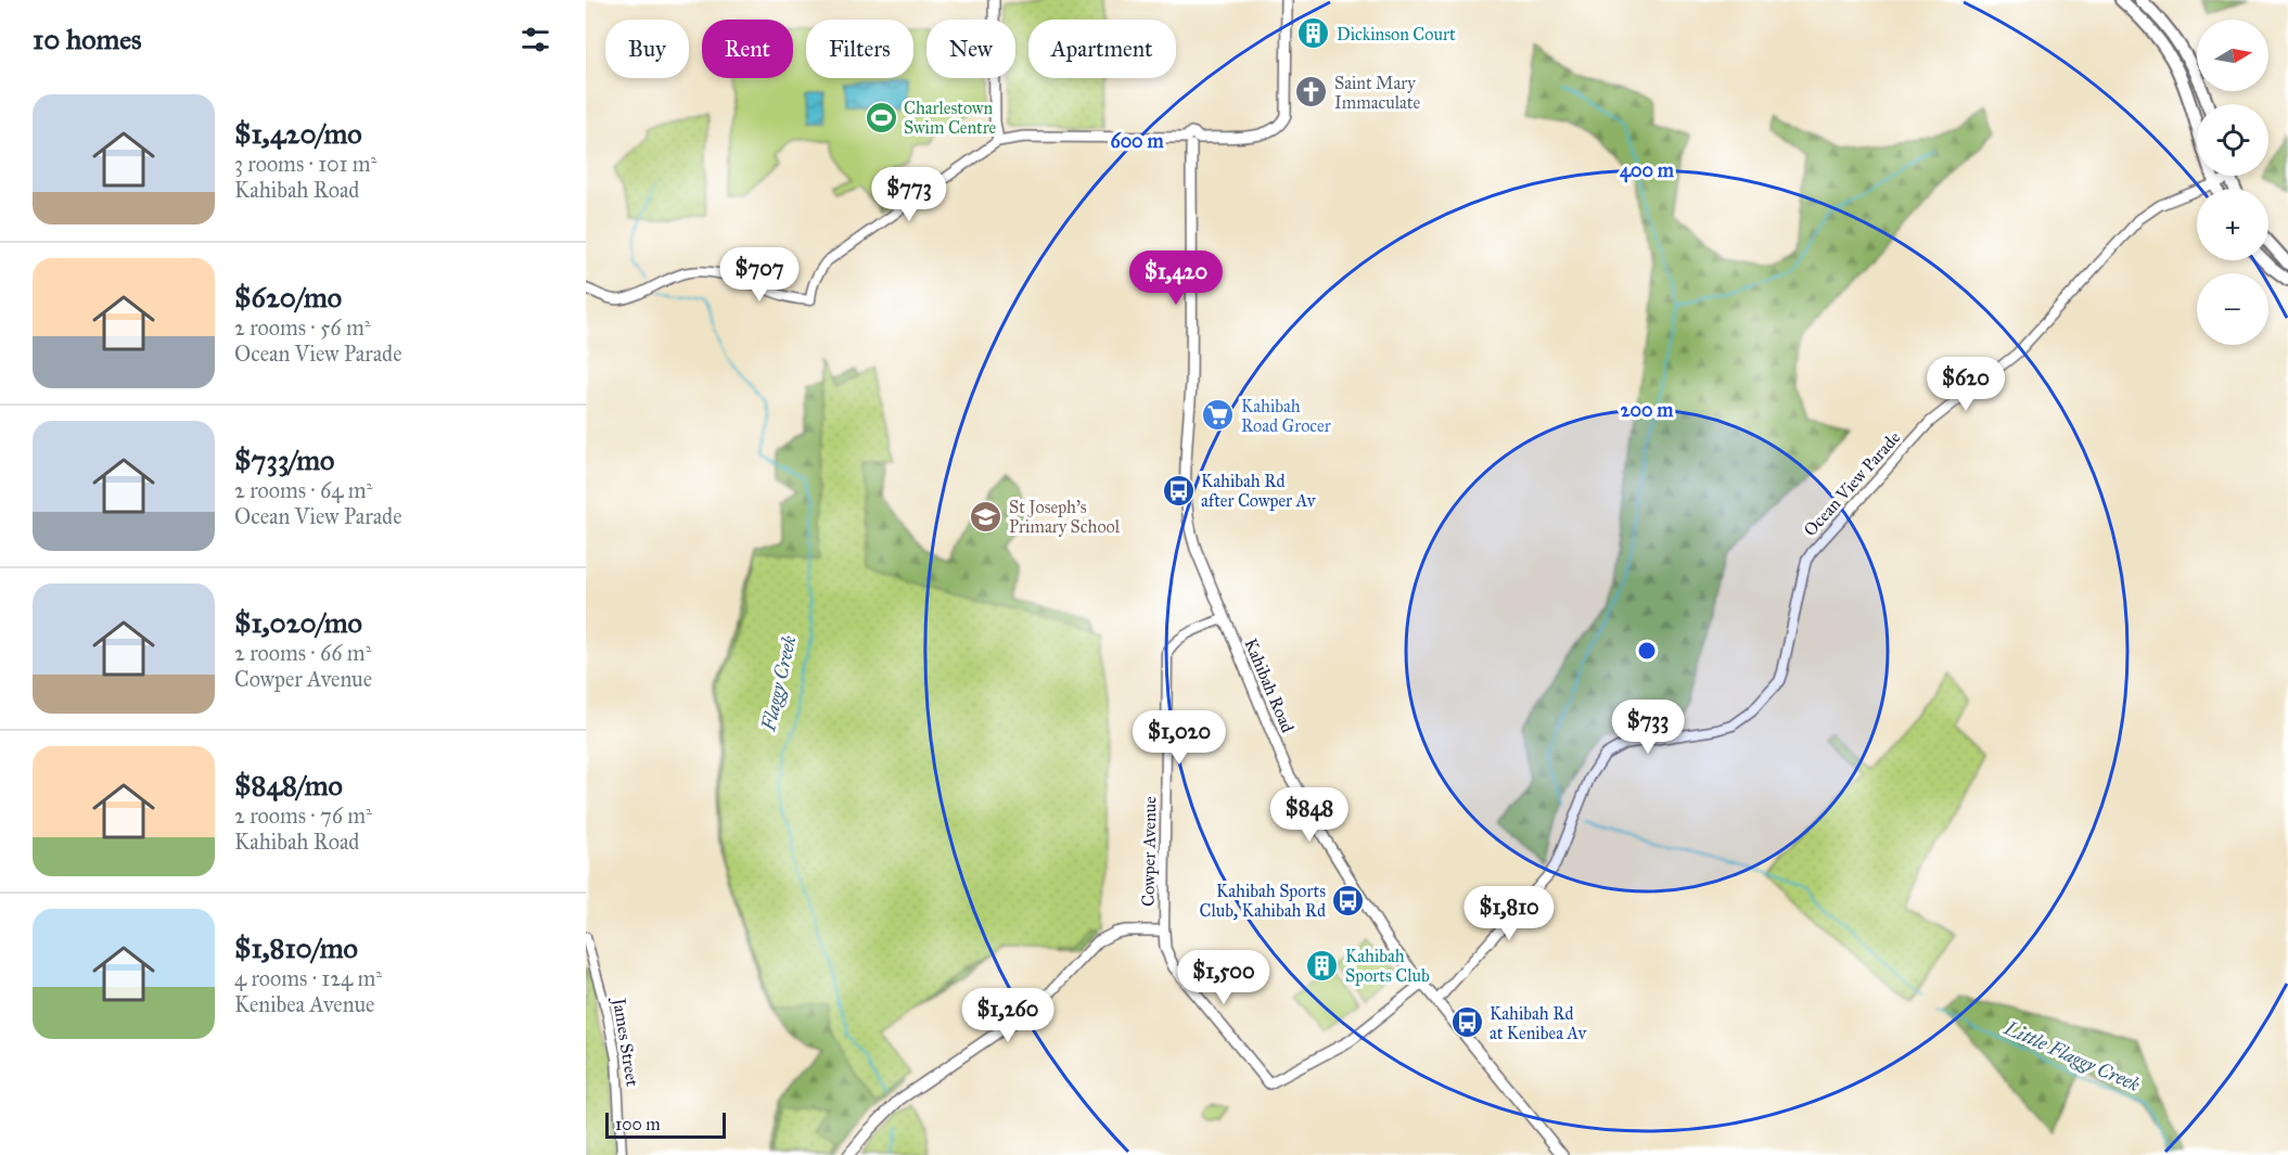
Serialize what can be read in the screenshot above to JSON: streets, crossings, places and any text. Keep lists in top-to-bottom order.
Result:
{
  "streets": {
    "main road": ["Kahibah Road", "Cowper Avenue"],
    "street": ["Ocean View Parade", "James Street"]
  },
  "crossings": [
    ["Ocean View Parade", "Kahibah Road"],
    ["Kahibah Road", "Cowper Avenue"]
  ],
  "water": ["Flaggy Creek", "Little Flaggy Creek"],
  "places": {
    "building": ["Dickinson Court", "Kahibah Sports Club"],
    "church": ["Saint Mary Immaculate"],
    "sports": ["Charlestown Swim Centre"],
    "supermarket": ["Kahibah Road Grocer"],
    "bus stop": ["Kahibah Rd after Cowper Av", "Kahibah Sports Club, Kahibah Rd", "Kahibah Rd at Kenibea Av"],
    "school or university": ["St Joseph's Primary School"]
  },
  "scale_bar": "100 m",
  "north": "right",
  "page": {
    "heading": "10 homes",
    "map_buttons": ["+", "−"],
    "chip": [
      "Buy",
      "Rent",
      "Filters",
      "New",
      "Apartment"
    ],
    "list": [
      {
        "name": "$1,420/mo",
        "note": "3 rooms · 101 m² · Kahibah Road"
      },
      {
        "name": "$620/mo",
        "note": "2 rooms · 56 m² · Ocean View Parade"
      },
      {
        "name": "$733/mo",
        "note": "2 rooms · 64 m² · Ocean View Parade"
      },
      {
        "name": "$1,020/mo",
        "note": "2 rooms · 66 m² · Cowper Avenue"
      },
      {
        "name": "$848/mo",
        "note": "2 rooms · 76 m² · Kahibah Road"
      },
      {
        "name": "$1,810/mo",
        "note": "4 rooms · 124 m² · Kenibea Avenue"
      }
    ],
    "price": [
      "$773",
      "$707",
      "$1,420",
      "$620",
      "$733",
      "$1,020",
      "$848",
      "$1,810",
      "$1,500",
      "$1,260"
    ],
    "scale": "100 m"
  },
  "rings": ["600 m", "400 m", "200 m"]
}
